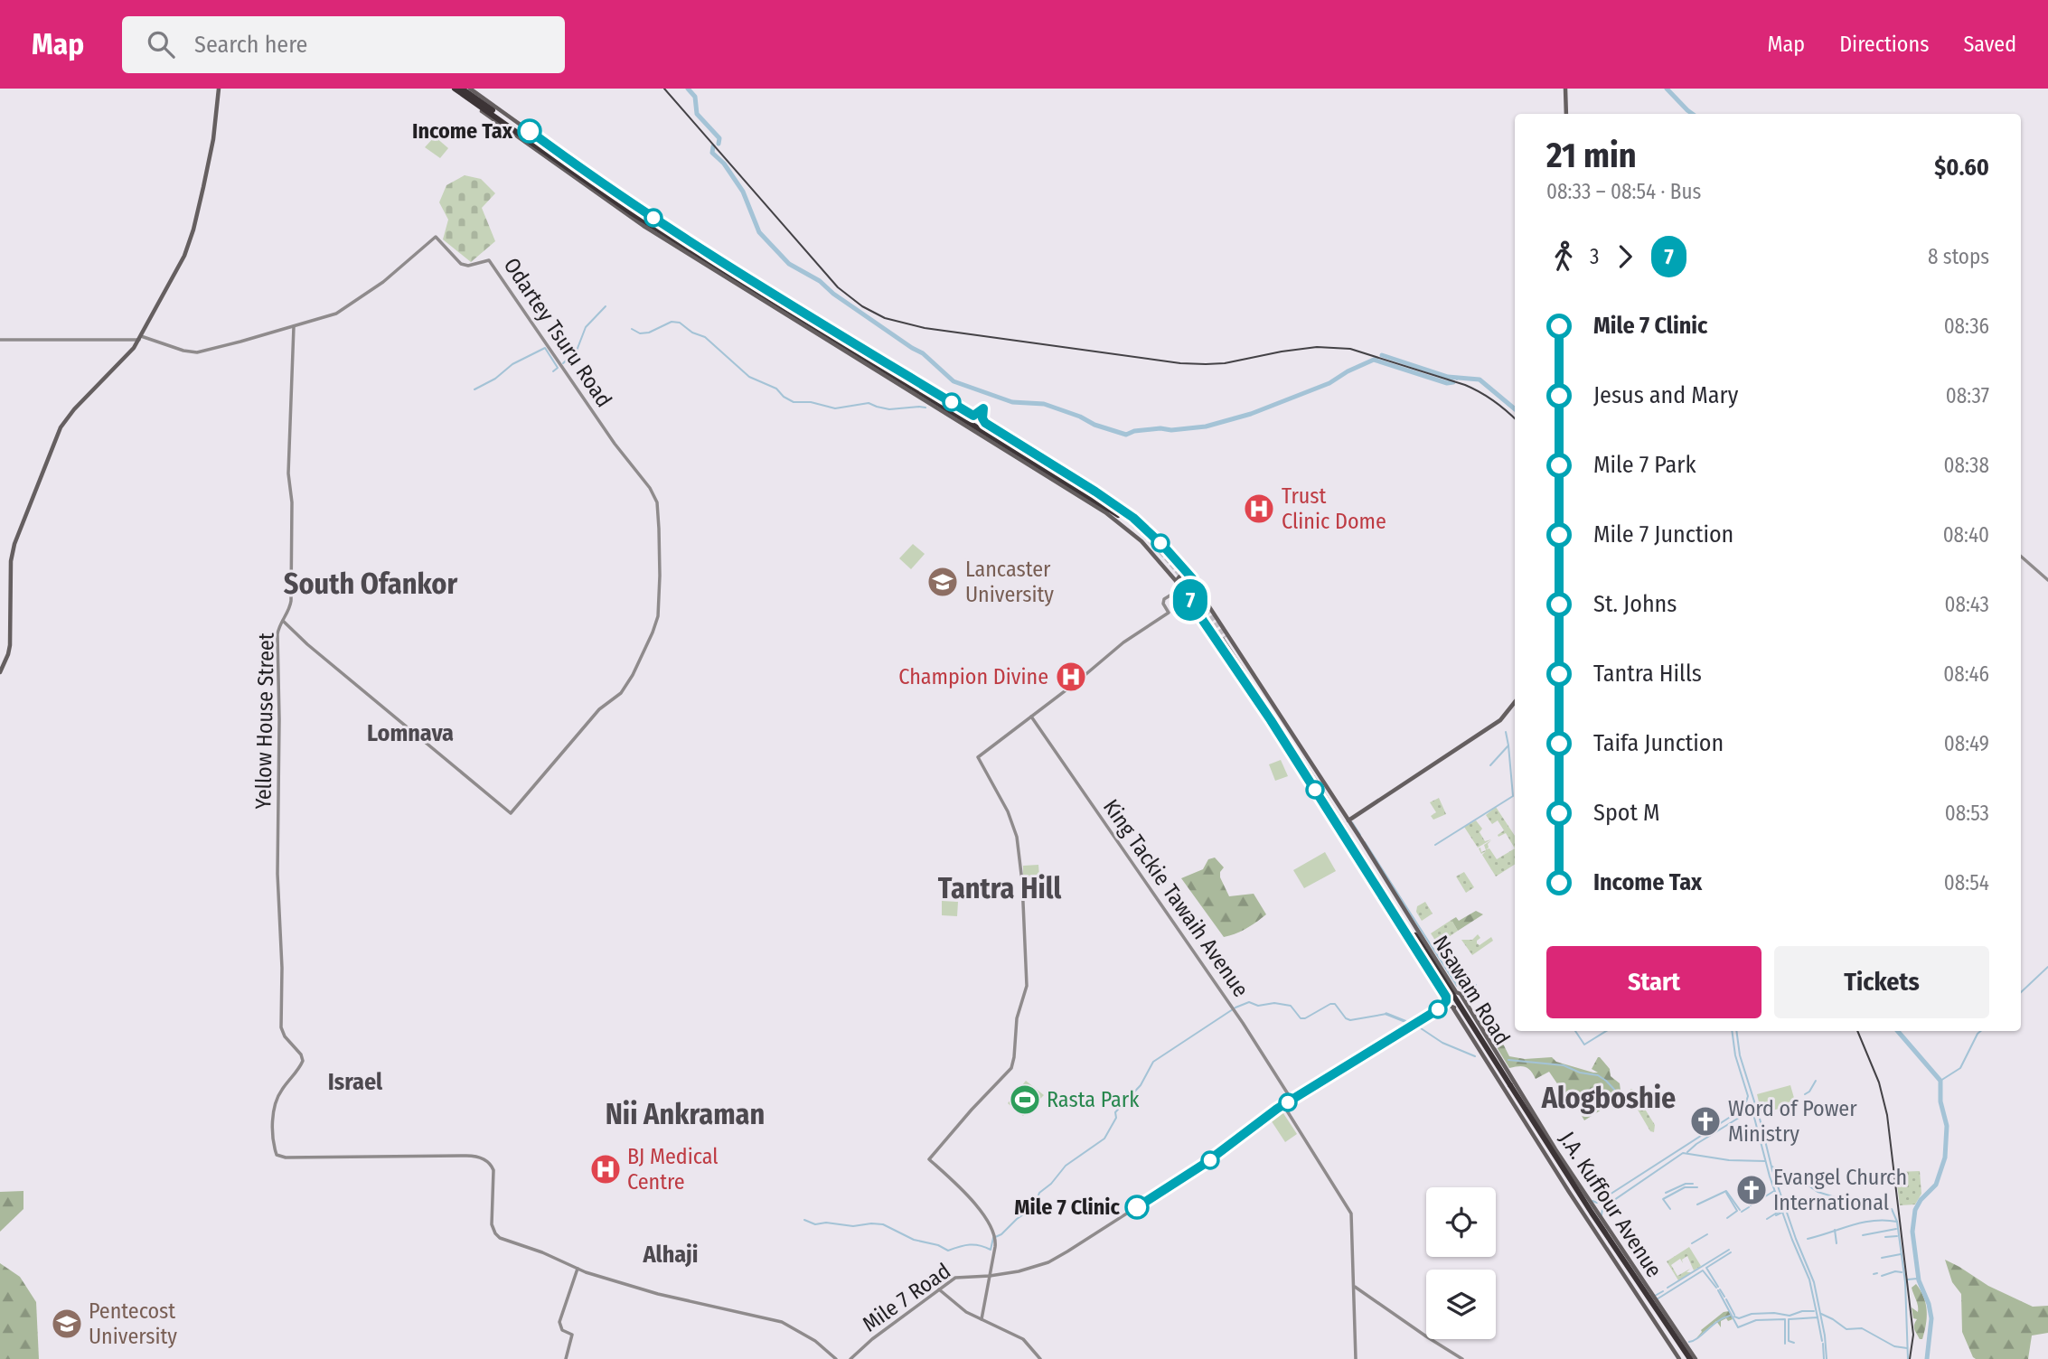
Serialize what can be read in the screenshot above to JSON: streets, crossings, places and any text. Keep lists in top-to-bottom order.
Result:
{
  "streets": {
    "highway": ["Nsawam Road"],
    "main road": ["J.A. Kuffour Avenue"],
    "street": [
      "Odartey Tsuru Road",
      "Yellow House Street",
      "King Tackie Tawaih Avenue",
      "Mile 7 Road"
    ]
  },
  "crossings": [
    ["Odartey Tsuru Road", "Yellow House Street"],
    ["King Tackie Tawaih Avenue", "Mile 7 Road"]
  ],
  "districts": [
    "South Ofankor",
    "Lomnava",
    "Tantra Hill",
    "Israel",
    "Alogboshie",
    "Nii Ankraman",
    "Alhaji"
  ],
  "places": {
    "other": ["Income Tax", "Mile 7 Clinic"],
    "hospital": ["Trust Clinic Dome", "Champion Divine", "BJ Medical Centre"],
    "school or university": ["Lancaster University", "Pentecost University"],
    "sports": ["Rasta Park"],
    "church": ["Word of Power Ministry", "Evangel Church International"]
  },
  "lines": ["bus line 7"],
  "page": {
    "header": "Map",
    "search": "Search here",
    "nav": ["Map", "Directions", "Saved"],
    "on_map": "7",
    "heading": ["21 min", "08:33 – 08:54 · Bus", "$0.60"],
    "legs": ["3", "7", "8 stops"],
    "list": [
      {
        "name": "Mile 7 Clinic",
        "value": "08:36"
      },
      {
        "name": "Jesus and Mary",
        "value": "08:37"
      },
      {
        "name": "Mile 7 Park",
        "value": "08:38"
      },
      {
        "name": "Mile 7 Junction",
        "value": "08:40"
      },
      {
        "name": "St. Johns",
        "value": "08:43"
      },
      {
        "name": "Tantra Hills",
        "value": "08:46"
      },
      {
        "name": "Taifa Junction",
        "value": "08:49"
      },
      {
        "name": "Spot M",
        "value": "08:53"
      },
      {
        "name": "Income Tax",
        "value": "08:54"
      }
    ],
    "buttons": ["Start", "Tickets"]
  }
}
